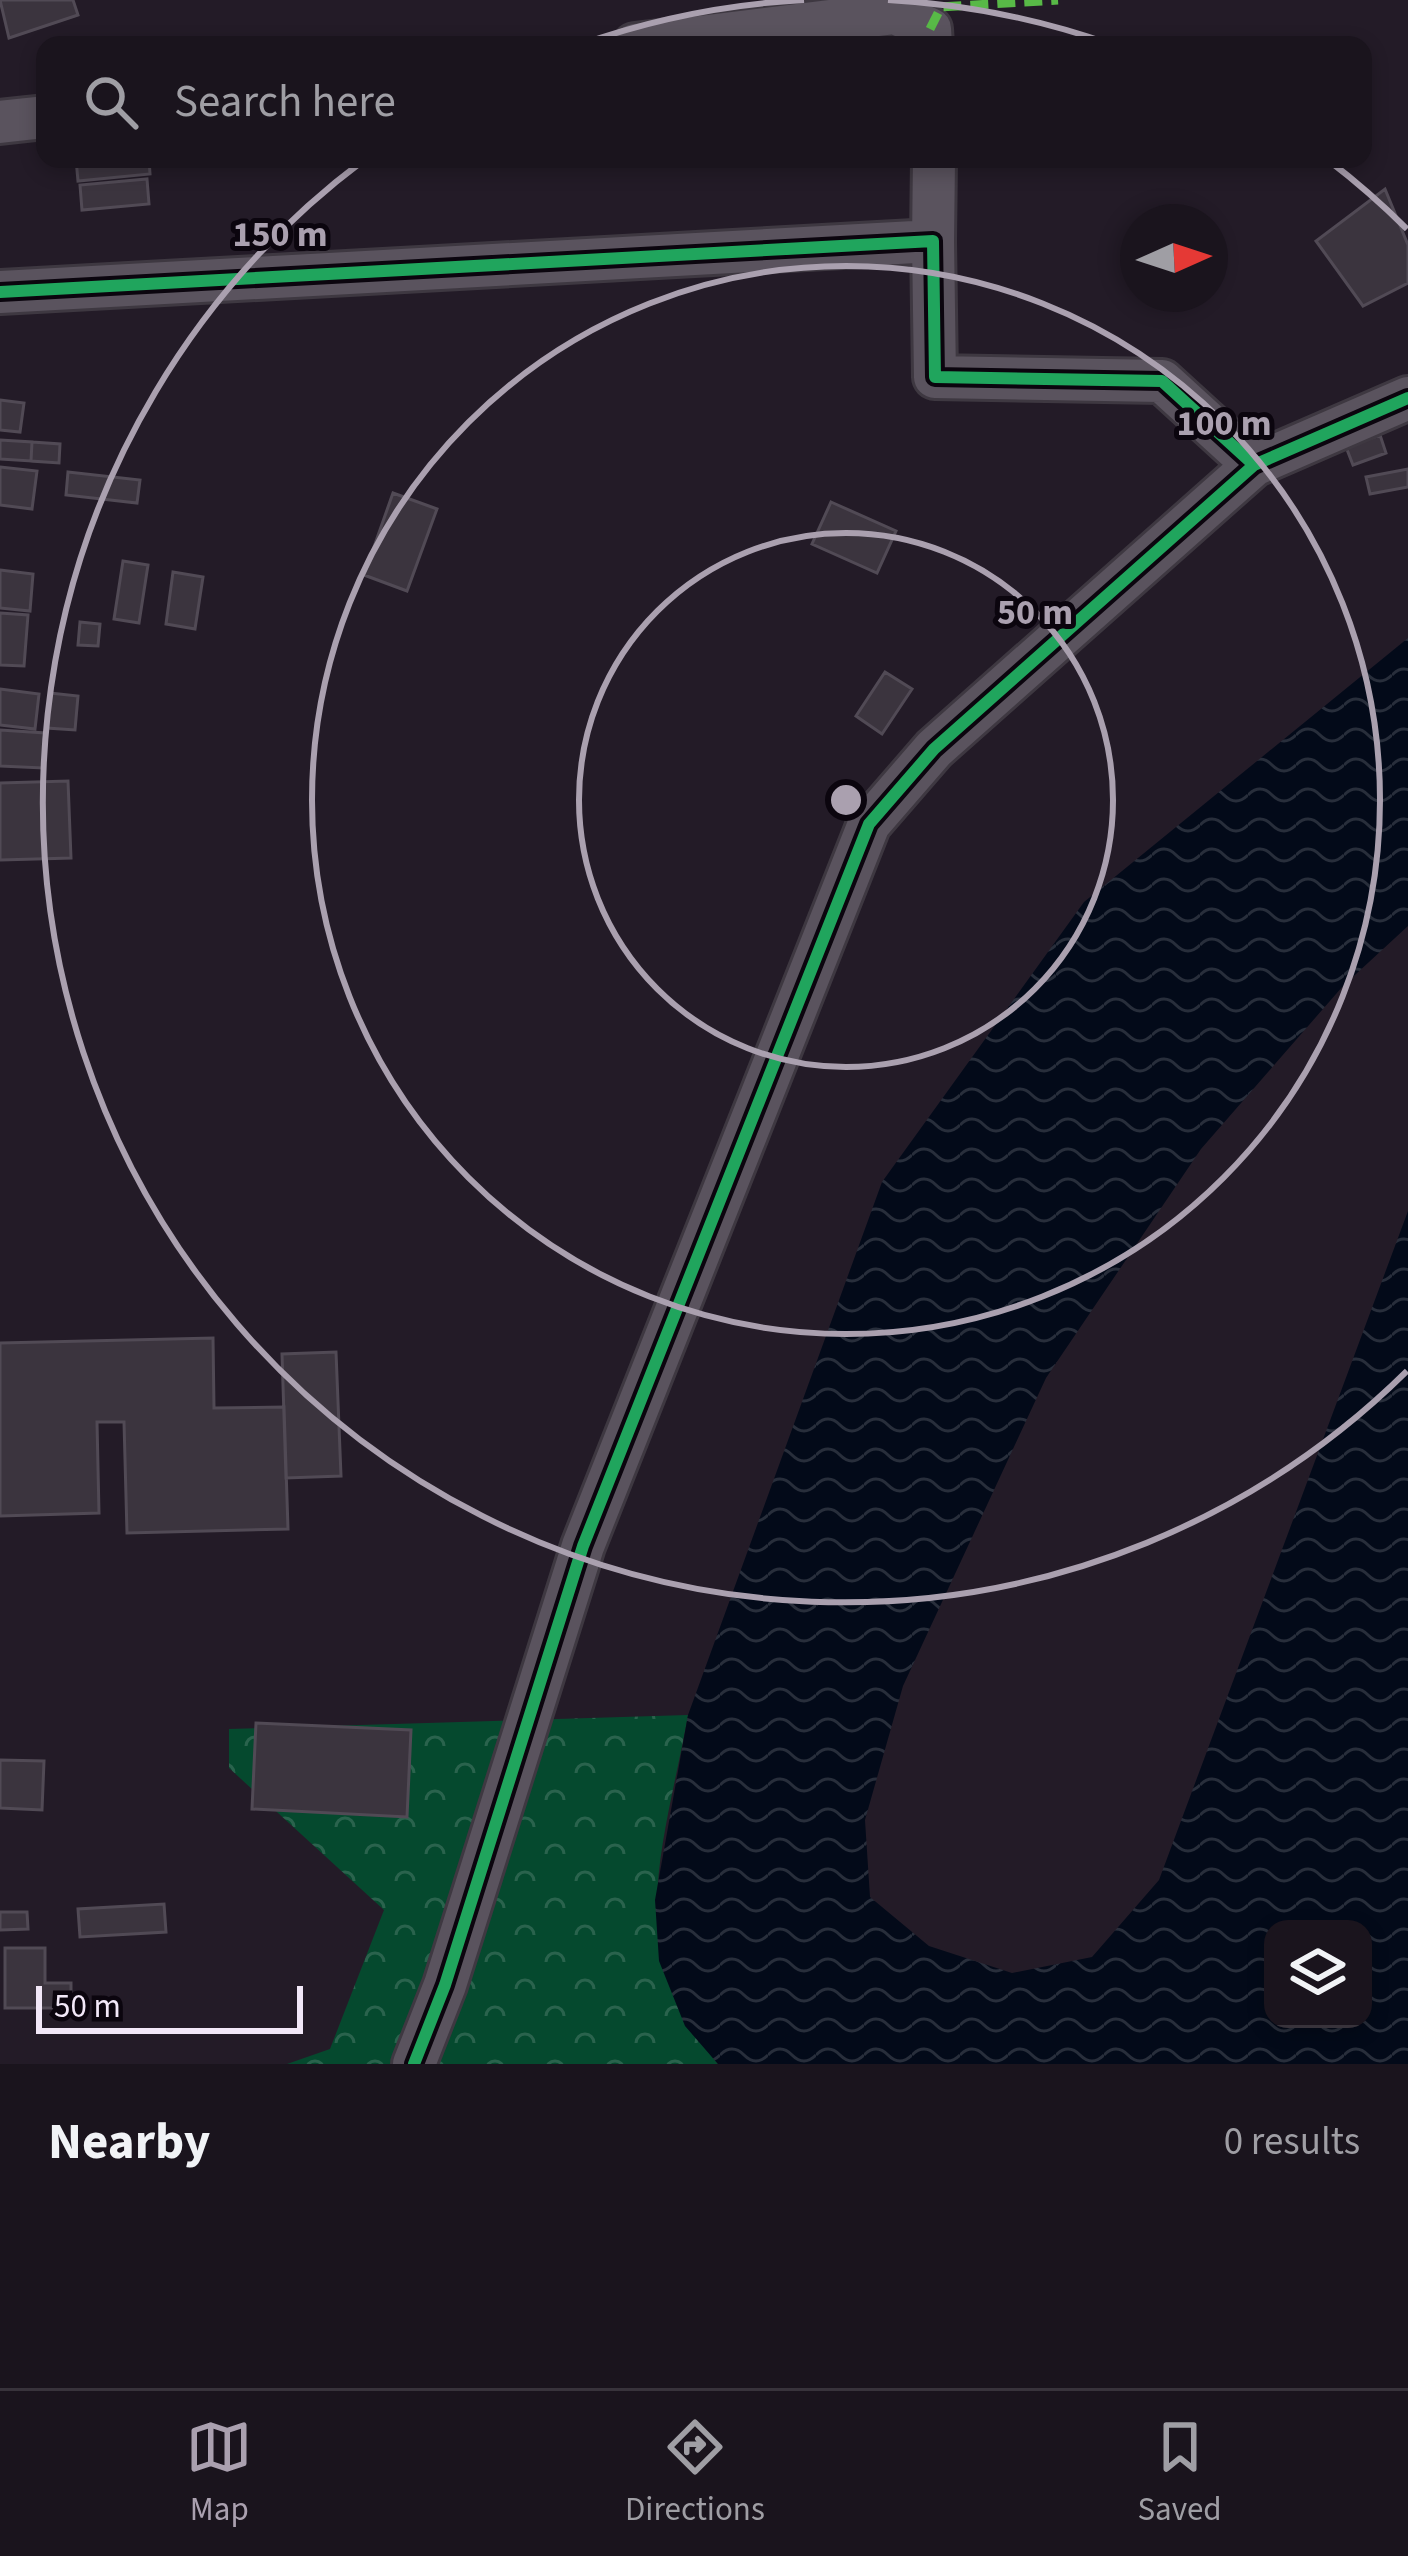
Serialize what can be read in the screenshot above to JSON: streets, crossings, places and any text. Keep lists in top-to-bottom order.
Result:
{
  "scale_bar": "50 m",
  "north": "right",
  "page": {
    "search": "Search here",
    "scale": "50 m",
    "heading": ["Nearby", "0 results"],
    "nav": ["Map", "Directions", "Saved"]
  },
  "rings": ["150 m", "100 m", "50 m"]
}
